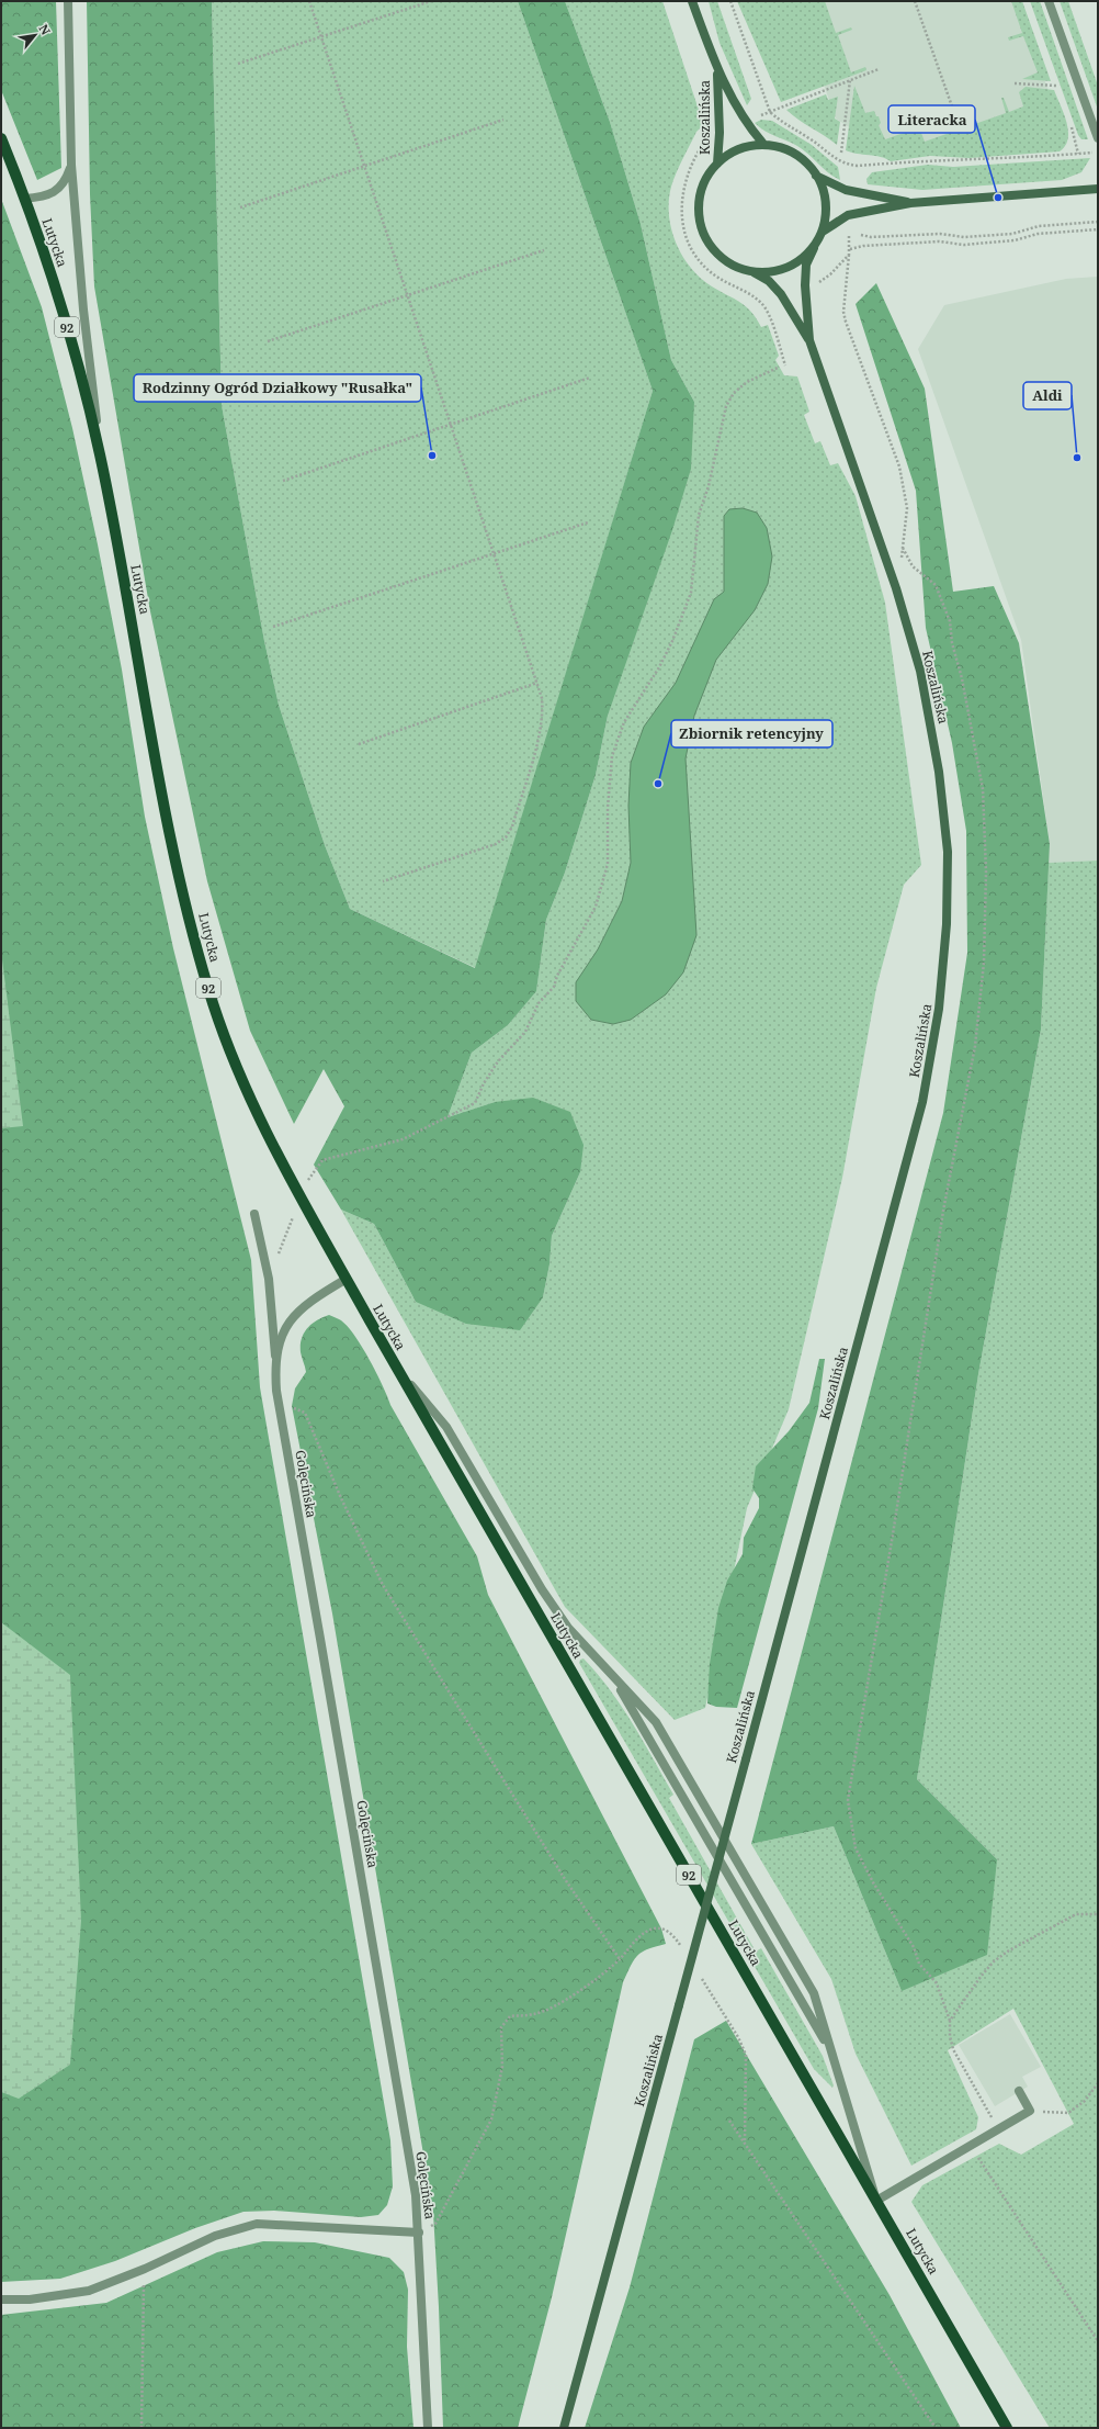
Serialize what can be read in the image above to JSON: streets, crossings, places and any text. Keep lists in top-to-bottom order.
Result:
{
  "streets": {
    "main road": ["Lutycka", "92"],
    "street": ["Koszalińska", "Golęcińska"]
  },
  "crossings": [
    ["Lutycka", "Golęcińska"]
  ],
  "places": [
    "Literacka",
    "Rodzinny Ogród Działkowy \"Rusałka\"",
    "Aldi",
    "Zbiornik retencyjny"
  ],
  "north": "top right"
}
